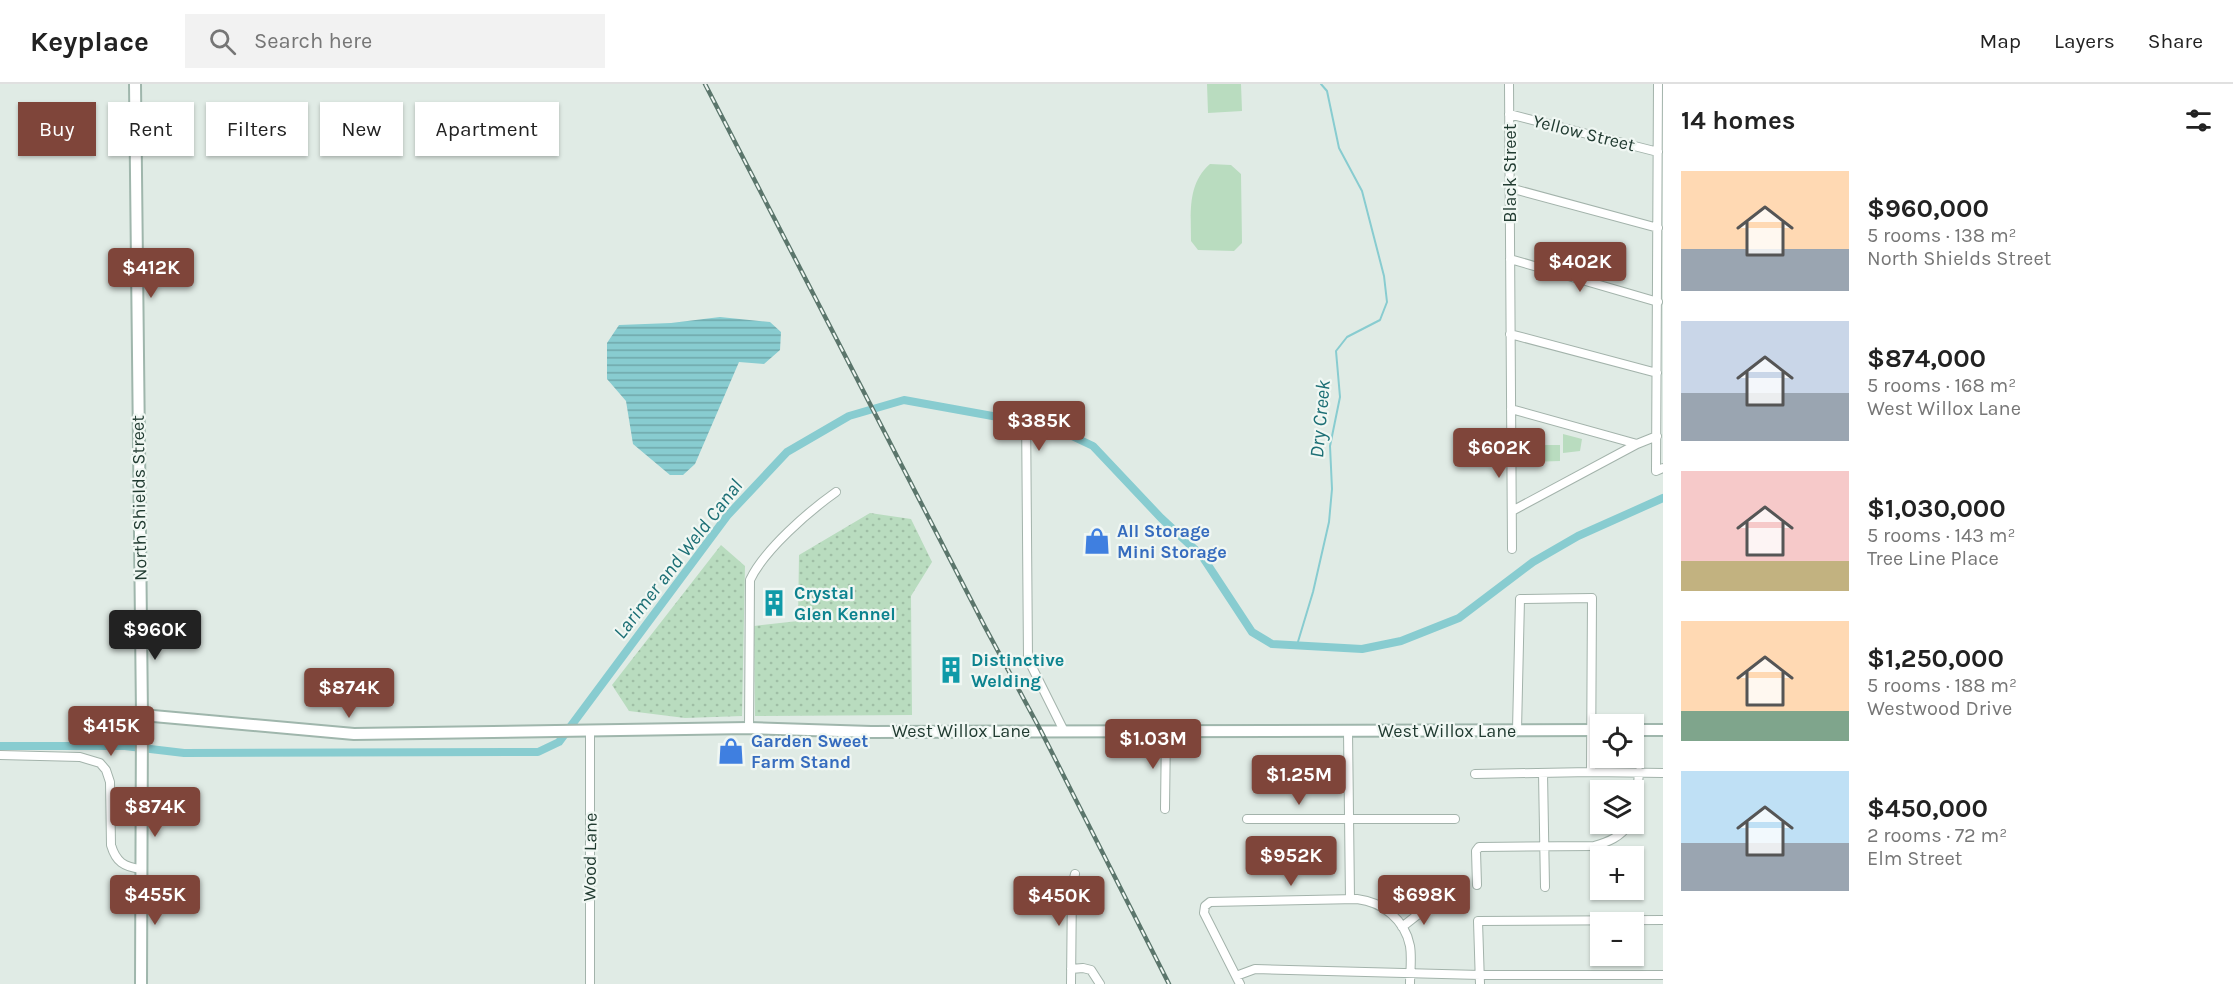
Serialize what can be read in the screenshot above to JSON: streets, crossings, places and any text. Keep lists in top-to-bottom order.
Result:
{
  "streets": {
    "main road": ["North Shields Street", "West Willox Lane"],
    "street": ["Yellow Street", "Black Street", "Wood Lane"]
  },
  "crossings": [
    ["Yellow Street", "Black Street"],
    ["North Shields Street", "West Willox Lane"],
    ["West Willox Lane", "Wood Lane"]
  ],
  "water": ["Dry Creek", "Larimer and Weld Canal"],
  "places": {
    "shop": ["All Storage Mini Storage", "Garden Sweet Farm Stand"],
    "building": ["Crystal Glen Kennel", "Distinctive Welding"]
  },
  "page": {
    "header": "Keyplace",
    "search": "Search here",
    "nav": ["Map", "Layers", "Share"],
    "heading": "14 homes",
    "chip": [
      "Buy",
      "Rent",
      "Filters",
      "New",
      "Apartment"
    ],
    "list": [
      {
        "name": "$960,000",
        "note": "5 rooms · 138 m² · North Shields Street"
      },
      {
        "name": "$874,000",
        "note": "5 rooms · 168 m² · West Willox Lane"
      },
      {
        "name": "$1,030,000",
        "note": "5 rooms · 143 m² · Tree Line Place"
      },
      {
        "name": "$1,250,000",
        "note": "5 rooms · 188 m² · Westwood Drive"
      },
      {
        "name": "$450,000",
        "note": "2 rooms · 72 m² · Elm Street"
      }
    ],
    "price": [
      "$402K",
      "$412K",
      "$385K",
      "$602K",
      "$960K",
      "$874K",
      "$415K",
      "$1.03M",
      "$1.25M",
      "$874K",
      "$952K",
      "$455K",
      "$698K",
      "$450K"
    ],
    "map_buttons": ["+", "−"]
  }
}
